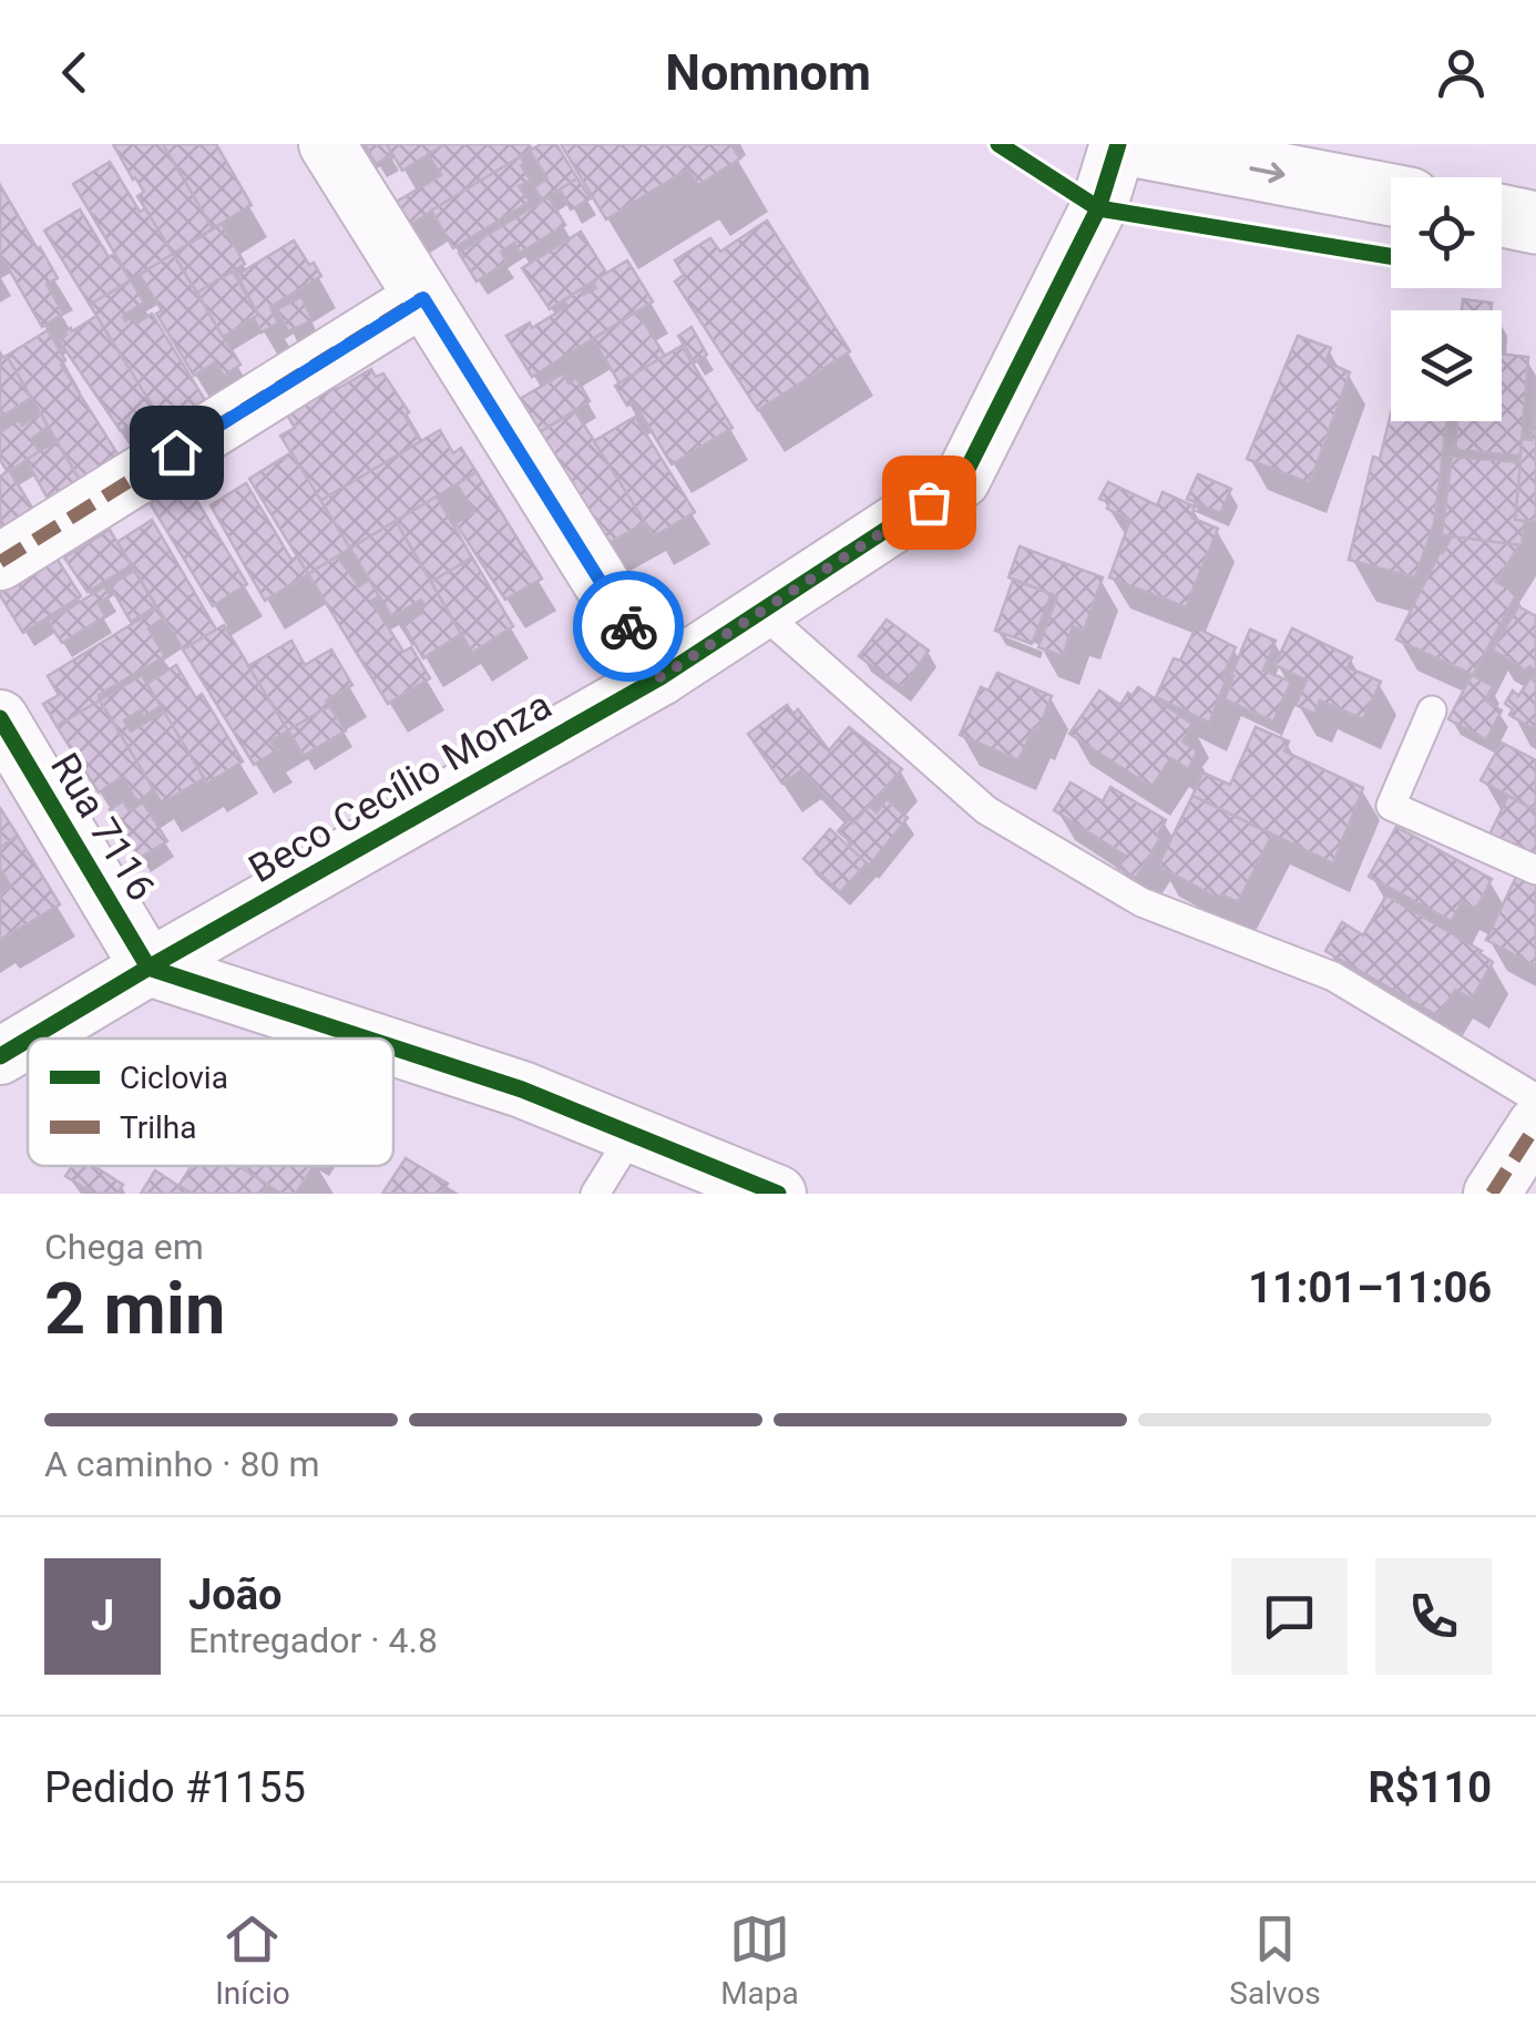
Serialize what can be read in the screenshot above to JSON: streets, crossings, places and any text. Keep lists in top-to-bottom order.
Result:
{
  "streets": {
    "street": ["Beco Cecílio Monza", "Rua 7116"]
  },
  "crossings": [
    ["Beco Cecílio Monza", "Rua 7116"]
  ],
  "legend": ["Ciclovia", "Trilha"],
  "page": {
    "header": "Nomnom",
    "heading": ["2 min", "Chega em", "11:01–11:06"],
    "panel": [
      "João",
      "Entregador · 4.8",
      "Pedido #1155",
      "R$110"
    ],
    "bar": "A caminho · 80 m",
    "round": "J",
    "tabs": ["Início", "Mapa", "Salvos"]
  }
}
